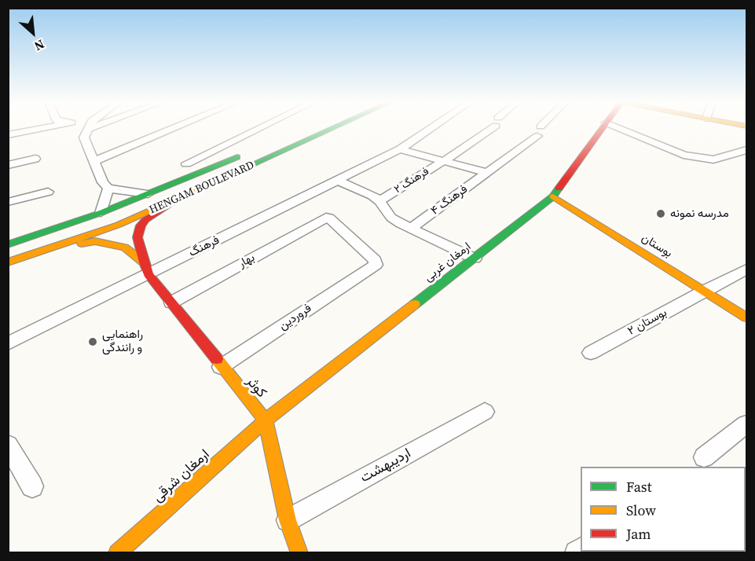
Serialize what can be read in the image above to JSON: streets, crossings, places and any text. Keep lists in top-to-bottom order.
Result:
{
  "streets": {
    "street": [
      "فرهنگ ۲",
      "HENGAM BOULEVARD",
      "فرهنگ ۴",
      "بوستان",
      "فرهنگ",
      "بهار",
      "ارمغان غربی",
      "فروردین",
      "بوستان ۲",
      "کوثر",
      "اردیبهشت",
      "ارمغان شرقی"
    ]
  },
  "crossings": [
    ["HENGAM BOULEVARD", "کوثر"],
    ["بوستان", "ارمغان غربی"],
    ["بوستان", "بوستان ۲"],
    ["فرهنگ", "کوثر"],
    ["بهار", "فروردین"],
    ["بهار", "کوثر"],
    ["ارمغان غربی", "کوثر"],
    ["ارمغان غربی", "ارمغان شرقی"],
    ["فروردین", "کوثر"],
    ["کوثر", "اردیبهشت"],
    ["کوثر", "ارمغان شرقی"]
  ],
  "places": ["مدرسه نمونه", "راهنمایی و رانندگی"],
  "legend": ["Fast", "Slow", "Jam"],
  "north": "bottom right"
}
